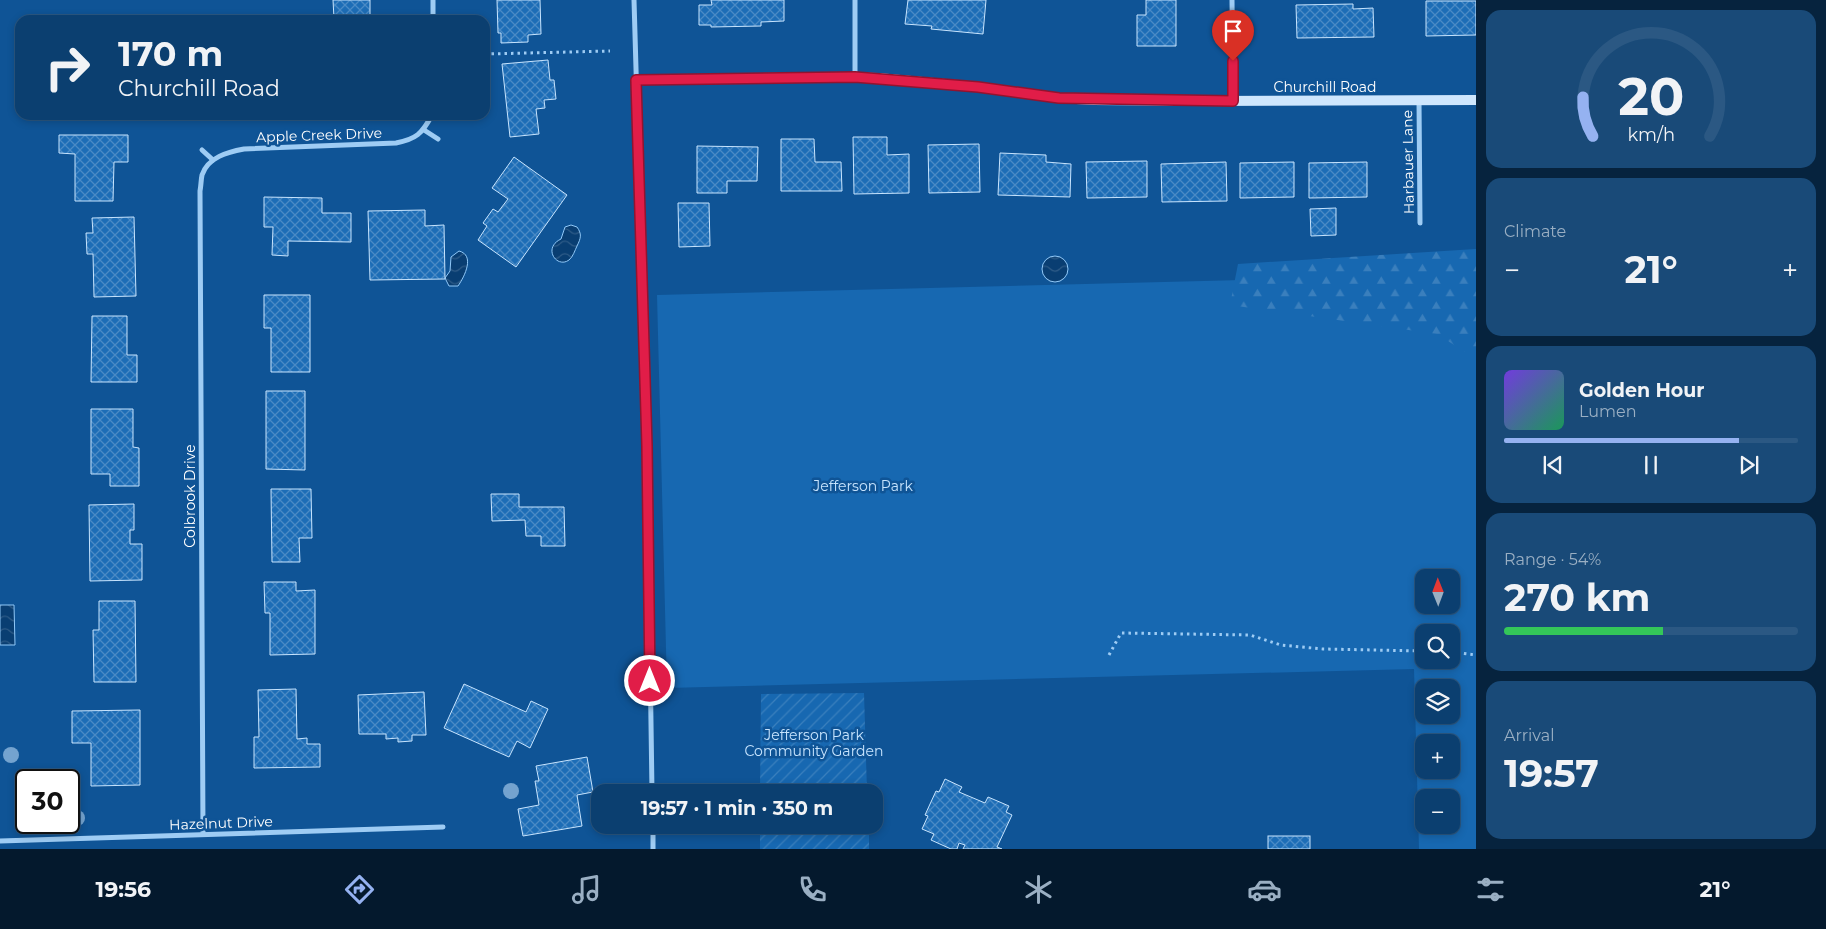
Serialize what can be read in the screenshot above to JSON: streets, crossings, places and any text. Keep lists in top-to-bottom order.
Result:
{
  "streets": {
    "street": [
      "Churchill Road",
      "Apple Creek Drive",
      "Harbauer Lane",
      "Colbrook Drive",
      "Hazelnut Drive"
    ]
  },
  "crossings": [
    ["Churchill Road", "Harbauer Lane"],
    ["Apple Creek Drive", "Colbrook Drive"],
    ["Colbrook Drive", "Hazelnut Drive"]
  ],
  "parks": ["Jefferson Park", "Jefferson Park Community Garden"],
  "north": "top",
  "page": {
    "turn": ["170 m", "Churchill Road"],
    "tile": [
      "Climate",
      ["Range · 54%", "270 km"],
      ["Arrival", "19:57"]
    ],
    "heat": ["−", "21°", "+"],
    "song": ["Golden Hour", "Lumen"],
    "map_buttons": ["+", "−"],
    "limit": "30",
    "trip": "19:57 · 1 min · 350 m",
    "tabs": ["19:56", "21°"],
    "gauge": ["20", "km/h"]
  }
}
